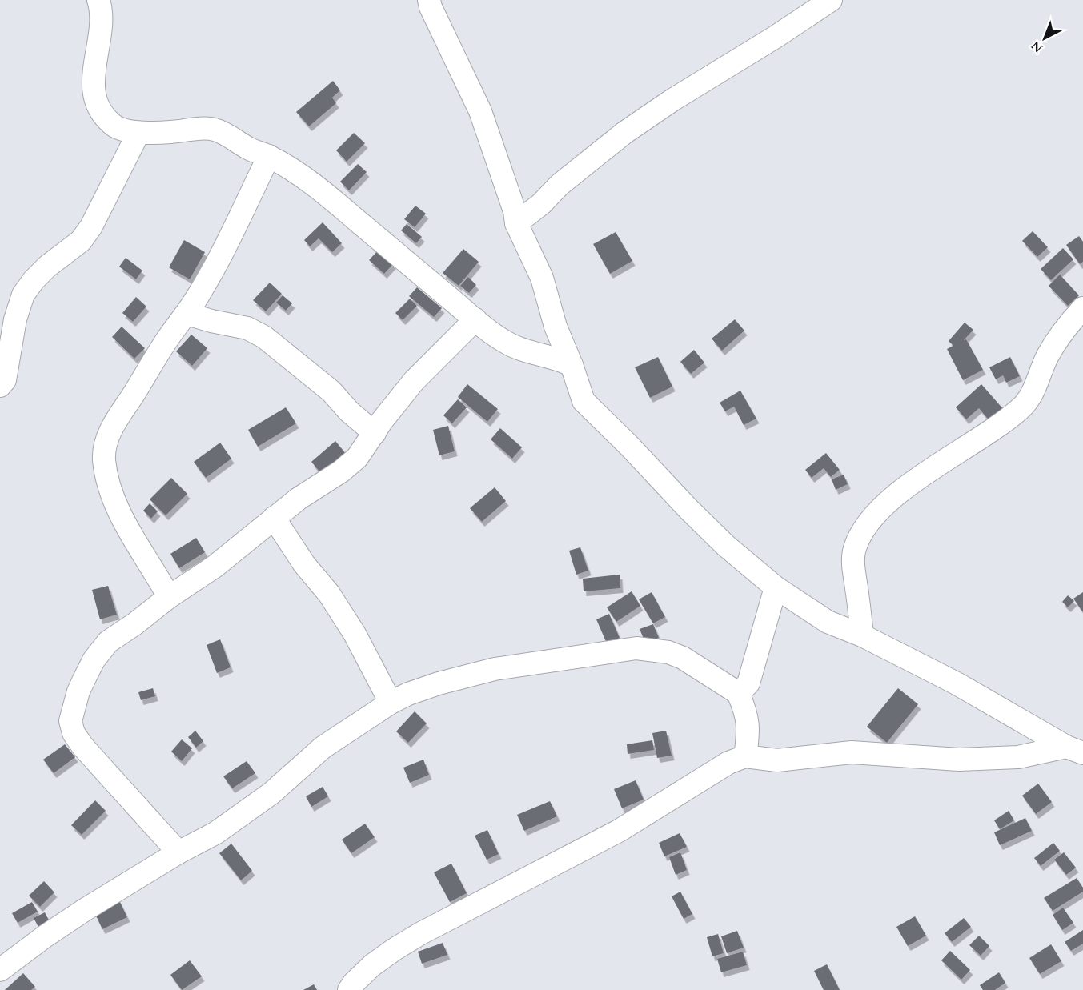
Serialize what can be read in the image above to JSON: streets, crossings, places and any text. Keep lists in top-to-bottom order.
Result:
{
  "north": "bottom left"
}
